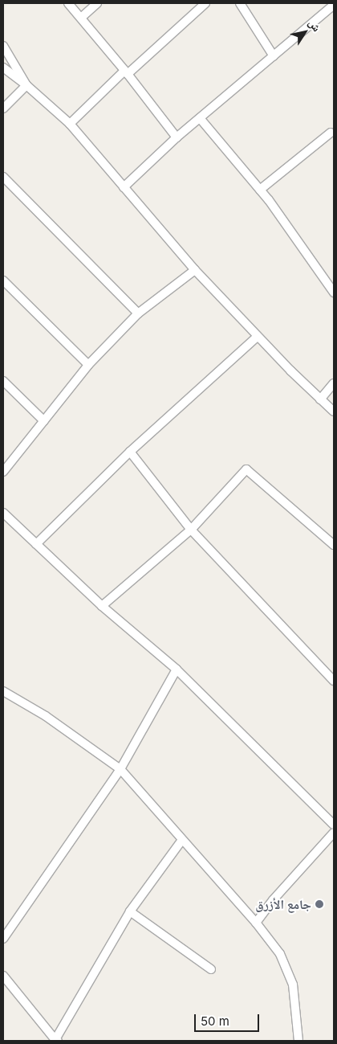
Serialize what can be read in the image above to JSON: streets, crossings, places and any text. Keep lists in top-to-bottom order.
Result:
{
  "places": ["جامع الأزرق"],
  "scale_bar": "50 m",
  "north": "top right"
}
